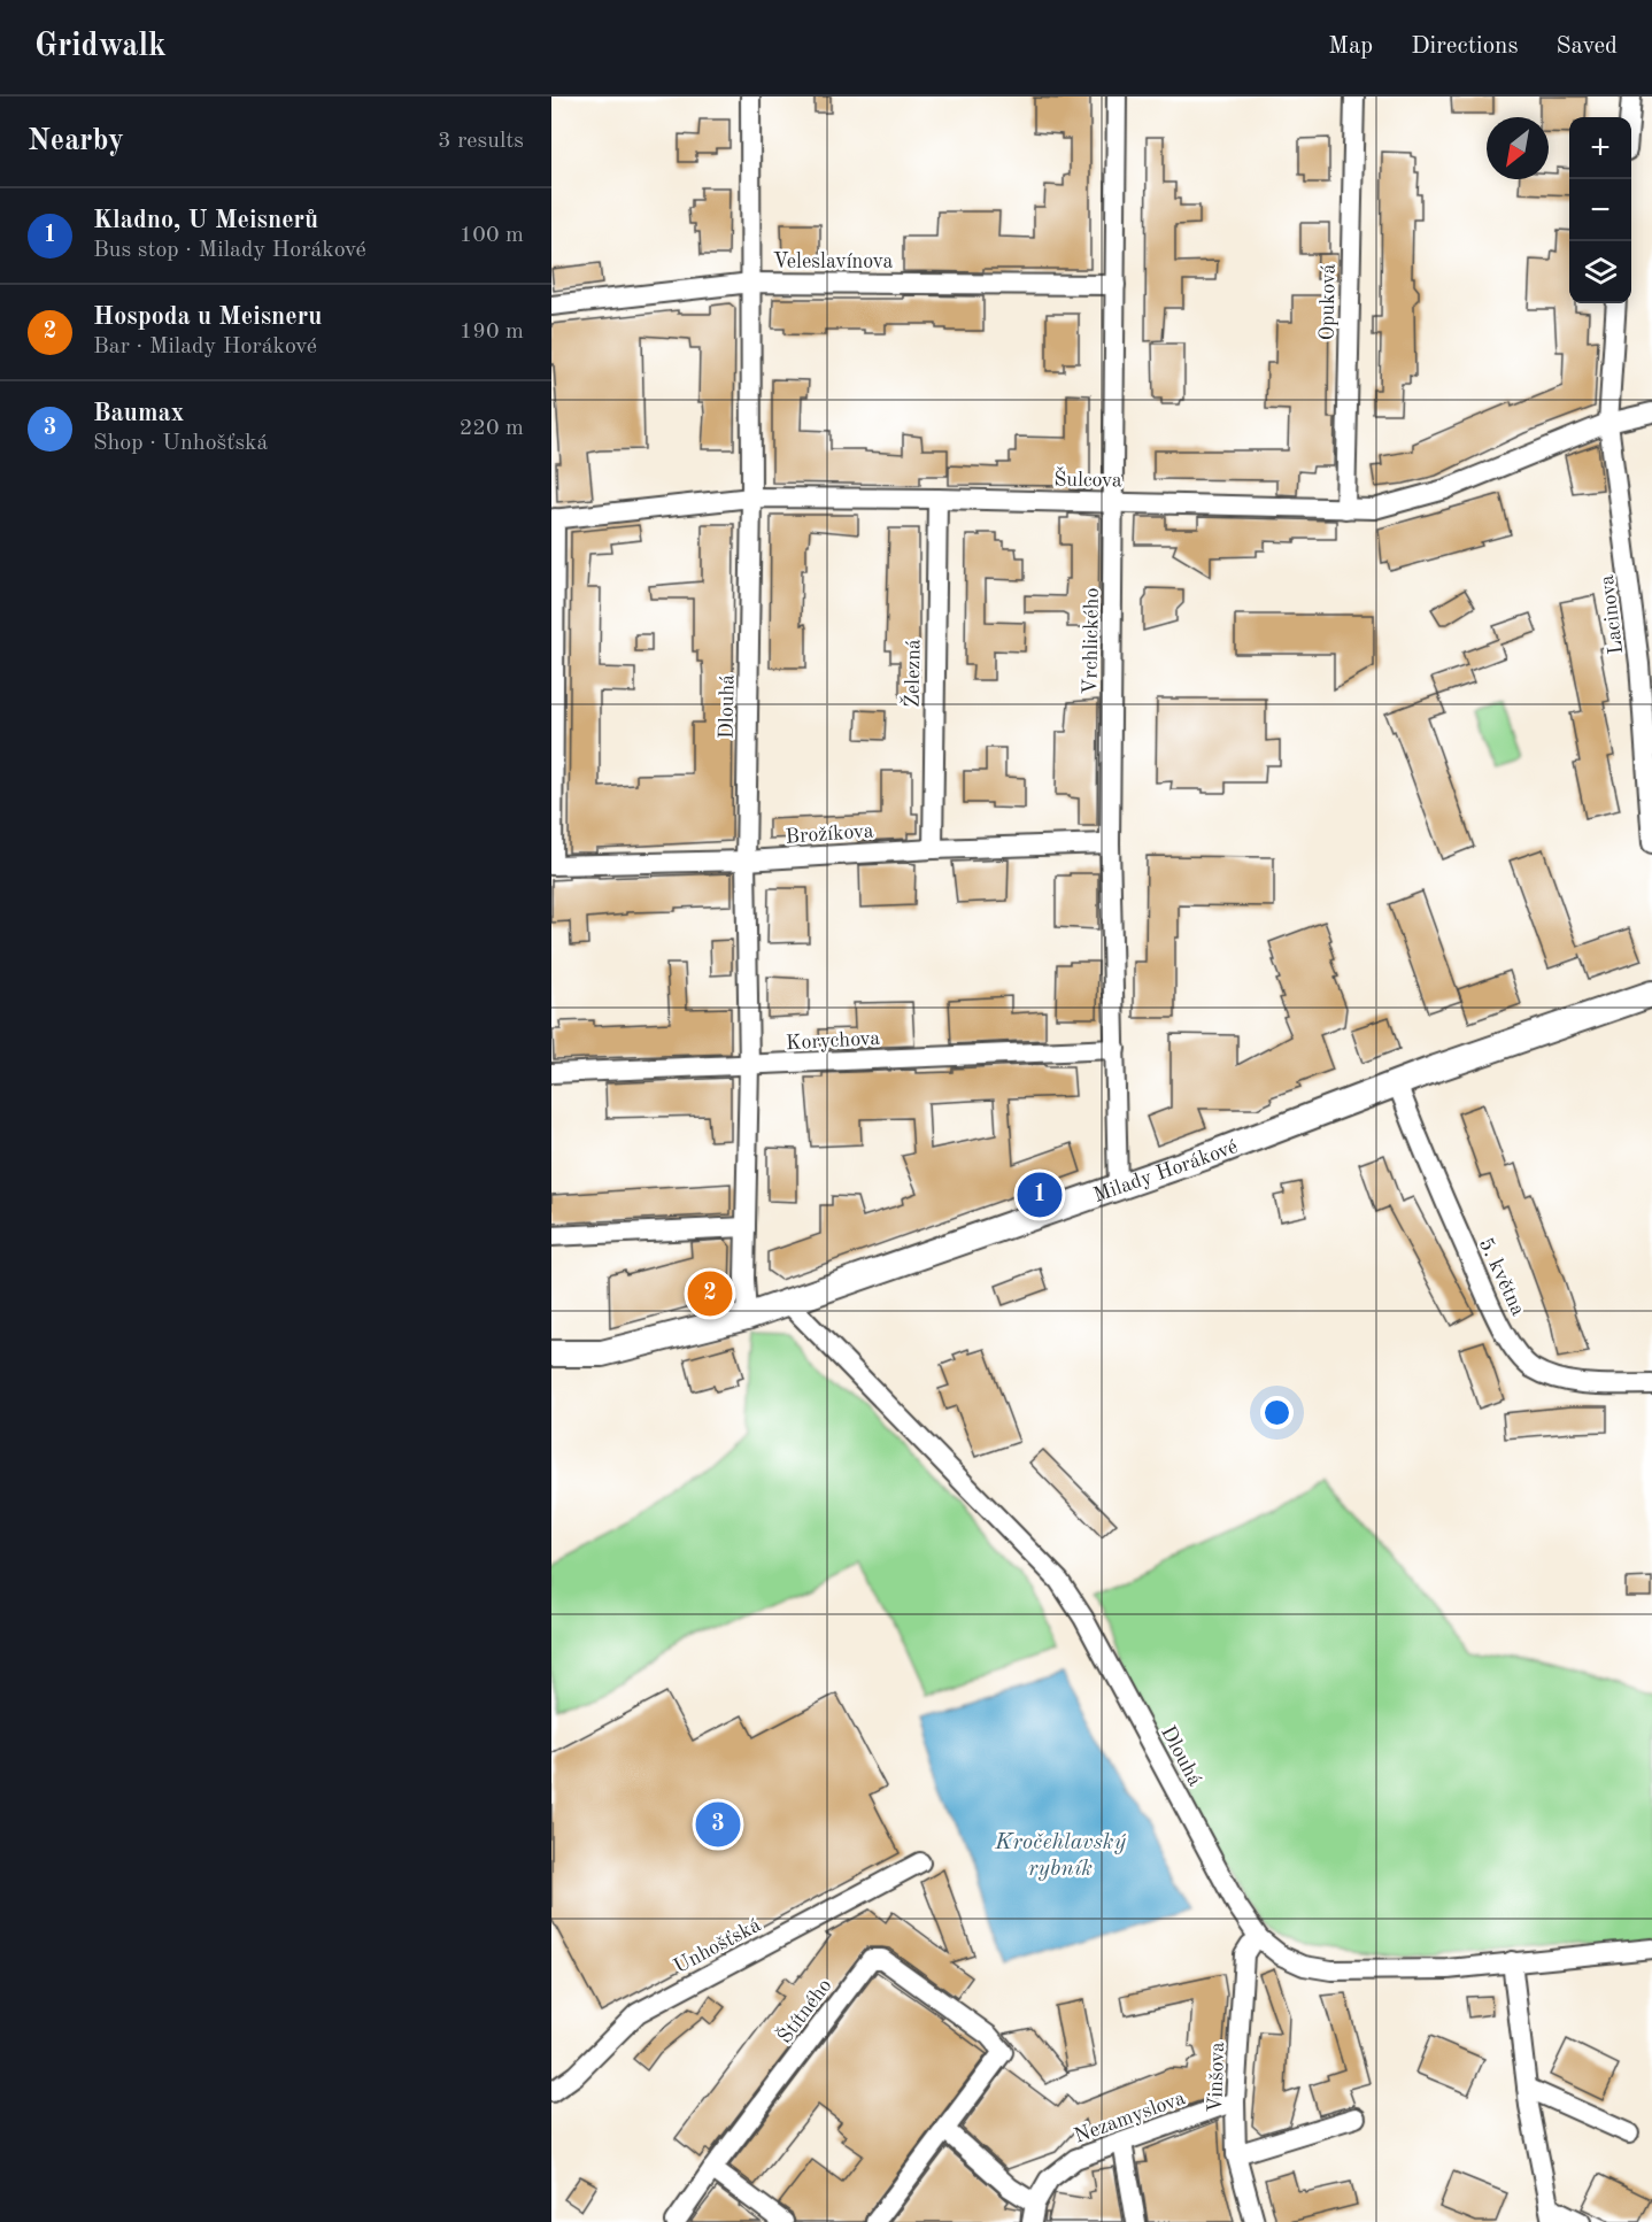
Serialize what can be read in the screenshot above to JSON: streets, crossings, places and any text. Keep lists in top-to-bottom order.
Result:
{
  "streets": {
    "main road": ["Milady Horákové"],
    "street": [
      "Veleslavínova",
      "Opuková",
      "Šulcova",
      "Lacinova",
      "Vrchlického",
      "Železná",
      "Dlouhá",
      "Brožíkova",
      "Korychova",
      "5. května",
      "Unhošťská",
      "Štítného",
      "Vinšova",
      "Nezamyslova"
    ]
  },
  "crossings": [
    ["Veleslavínova", "Vrchlického"],
    ["Veleslavínova", "Dlouhá"],
    ["Opuková", "Šulcova"],
    ["Šulcova", "Lacinova"],
    ["Šulcova", "Vrchlického"],
    ["Šulcova", "Železná"],
    ["Šulcova", "Dlouhá"],
    ["Vrchlického", "Brožíkova"],
    ["Vrchlického", "Korychova"],
    ["Vrchlického", "Milady Horákové"],
    ["Železná", "Brožíkova"],
    ["Dlouhá", "Brožíkova"],
    ["Dlouhá", "Korychova"],
    ["Dlouhá", "Milady Horákové"],
    ["Dlouhá", "Vinšova"],
    ["Milady Horákové", "5. května"],
    ["Vinšova", "Nezamyslova"]
  ],
  "water": ["Kročehlavský rybník"],
  "north": "bottom left",
  "page": {
    "header": "Gridwalk",
    "nav": ["Map", "Directions", "Saved"],
    "heading": ["Nearby", "3 results"],
    "map_buttons": ["+", "−"],
    "list": [
      {
        "mark": "1",
        "name": "Kladno, U Meisnerů",
        "note": "Bus stop · Milady Horákové",
        "value": "100 m"
      },
      {
        "mark": "2",
        "name": "Hospoda u Meisneru",
        "note": "Bar · Milady Horákové",
        "value": "190 m"
      },
      {
        "mark": "3",
        "name": "Baumax",
        "note": "Shop · Unhošťská",
        "value": "220 m"
      }
    ],
    "pins": ["1", "2", "3"]
  }
}
